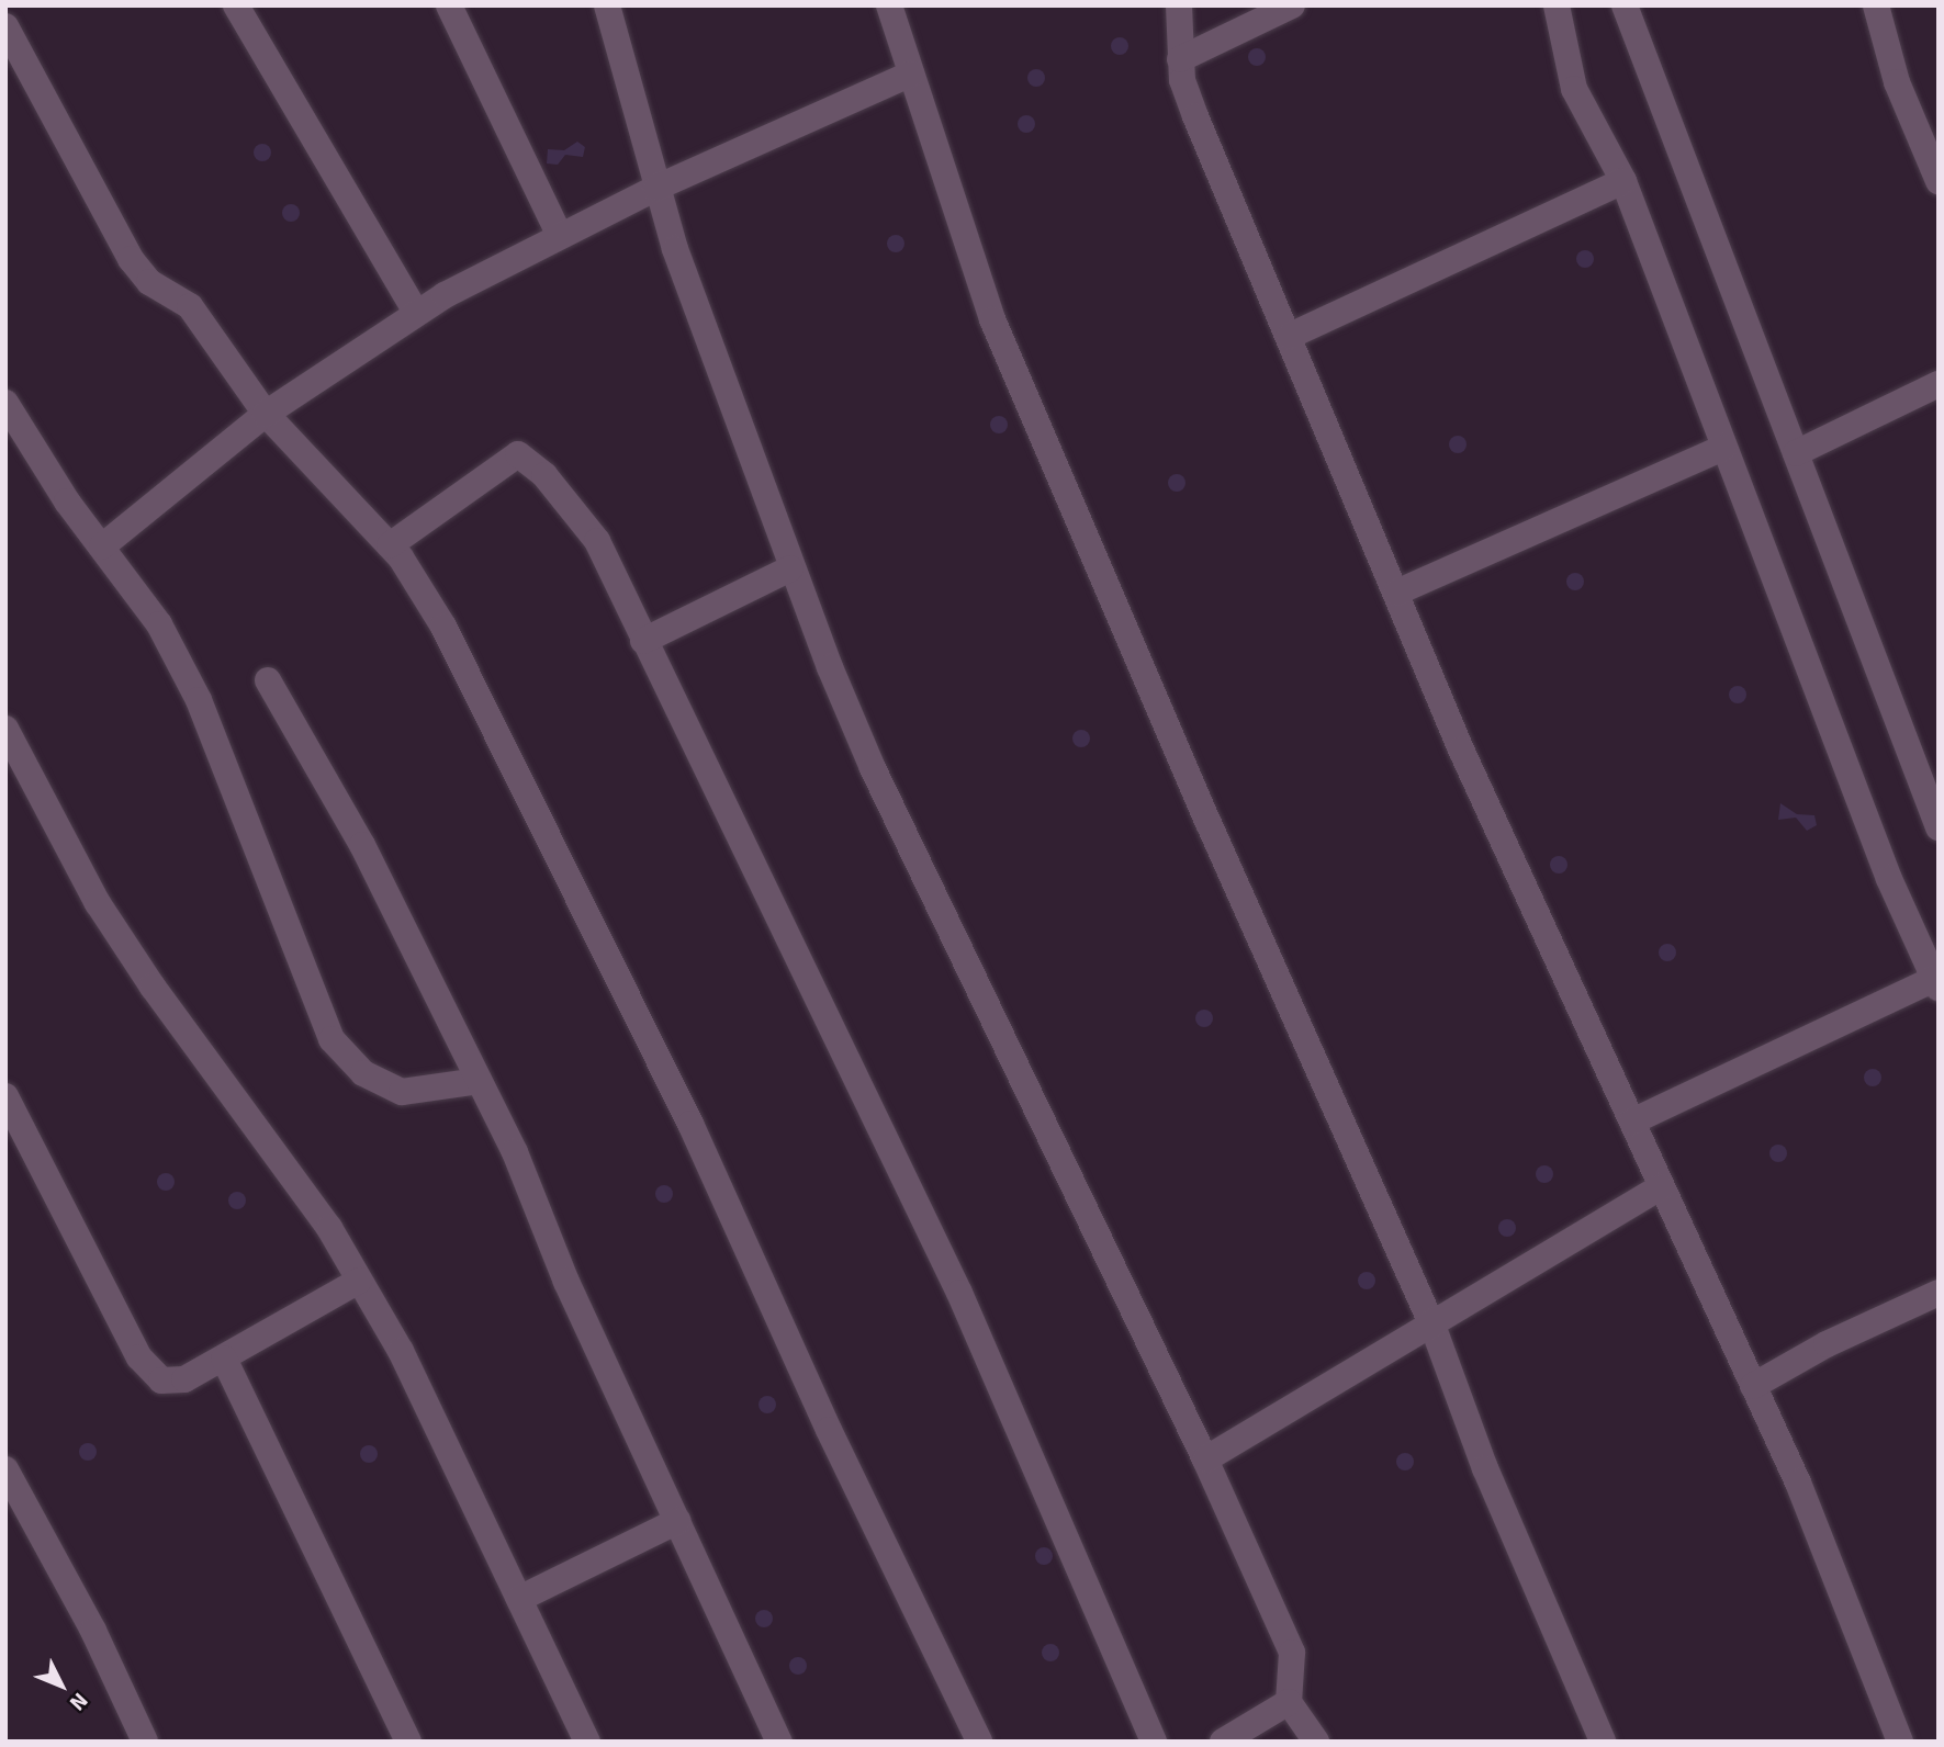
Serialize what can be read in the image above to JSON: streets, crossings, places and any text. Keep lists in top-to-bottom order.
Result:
{
  "north": "bottom right"
}
